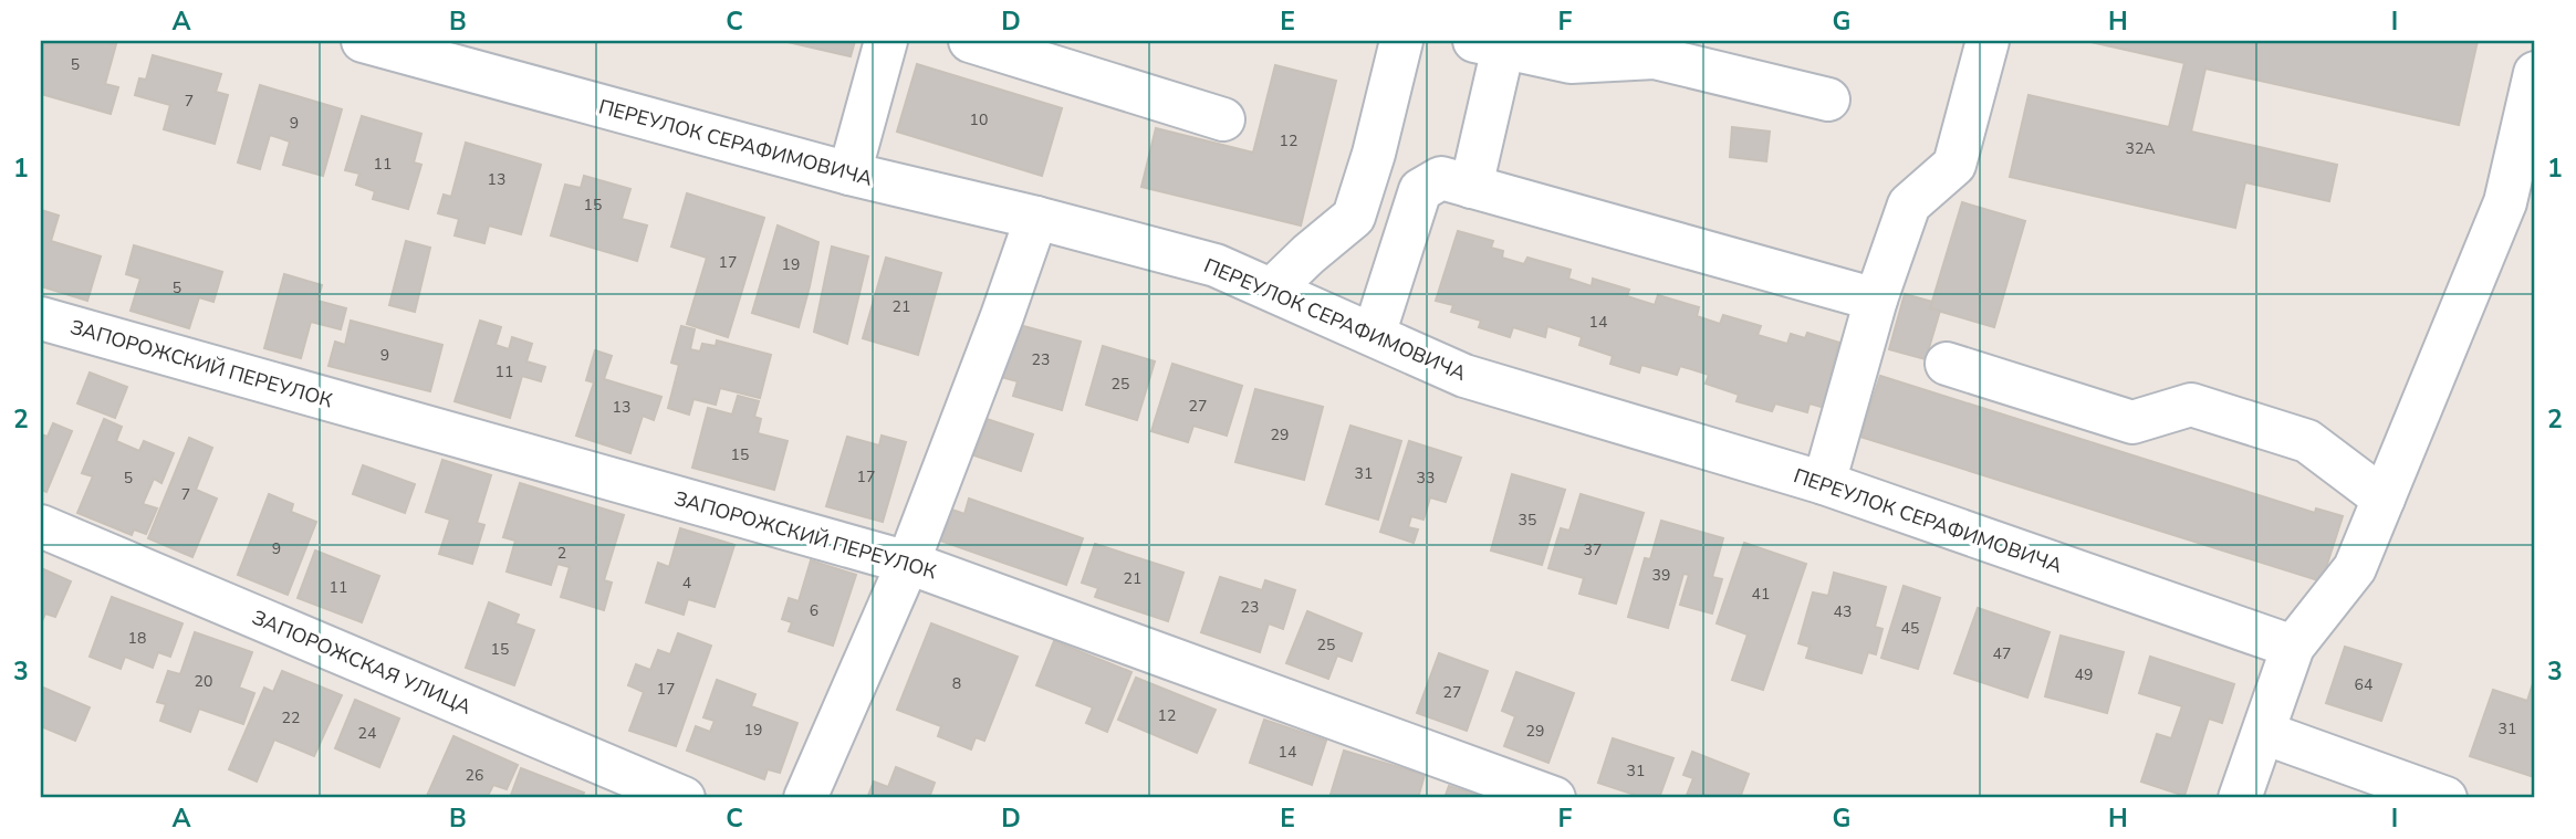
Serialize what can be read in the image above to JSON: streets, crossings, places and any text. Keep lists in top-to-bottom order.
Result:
{
  "streets": {
    "street": ["ПЕРЕУЛОК СЕРАФИМОВИЧА", "ЗАПОРОЖСКИЙ ПЕРЕУЛОК", "ЗАПОРОЖСКАЯ УЛИЦА"]
  },
  "house_numbers": [
    "5",
    "7",
    "10",
    "9",
    "12",
    "32А",
    "11",
    "13",
    "15",
    "17",
    "19",
    "5",
    "21",
    "14",
    "9",
    "23",
    "11",
    "25",
    "27",
    "13",
    "29",
    "15",
    "31",
    "17",
    "5",
    "33",
    "7",
    "35",
    "9",
    "37",
    "2",
    "39",
    "21",
    "4",
    "11",
    "41",
    "23",
    "6",
    "43",
    "45",
    "18",
    "25",
    "15",
    "47",
    "49",
    "20",
    "8",
    "64",
    "17",
    "27",
    "12",
    "22",
    "31",
    "19",
    "29",
    "24",
    "14",
    "31",
    "26"
  ],
  "grid": {
    "columns": [
      "A",
      "B",
      "C",
      "D",
      "E",
      "F",
      "G",
      "H",
      "I"
    ],
    "rows": ["1", "2", "3"]
  }
}
